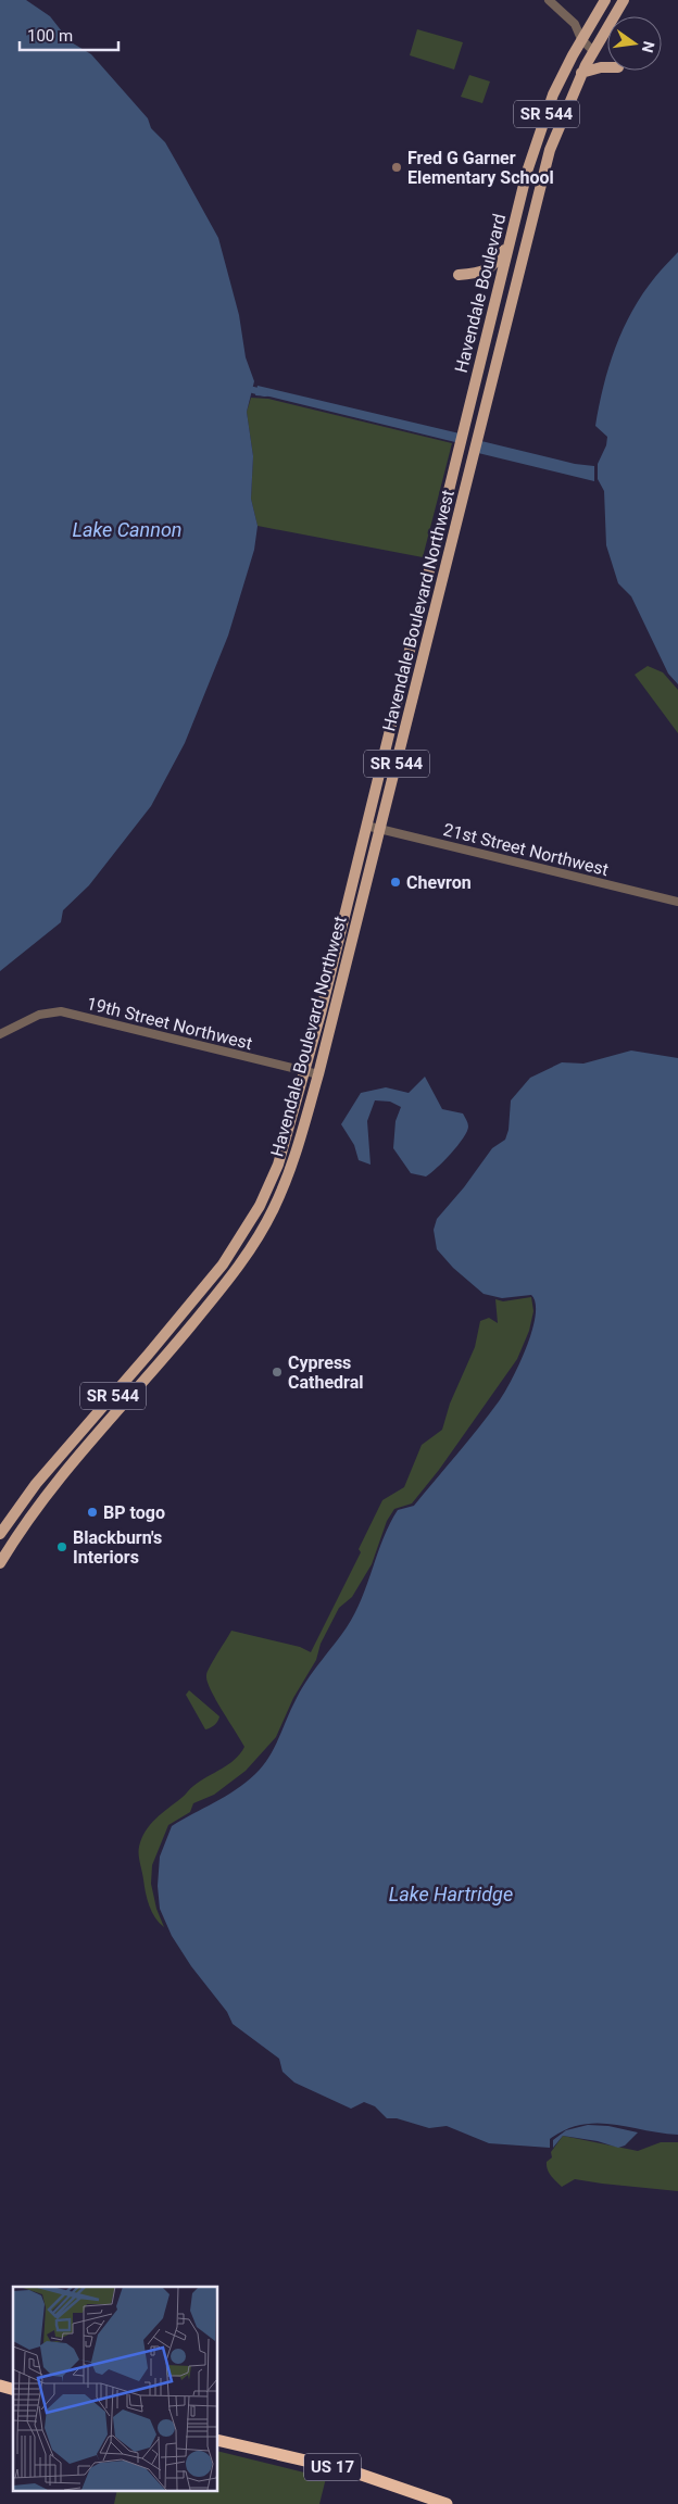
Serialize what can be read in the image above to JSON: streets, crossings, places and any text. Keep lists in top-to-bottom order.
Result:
{
  "streets": {
    "highway": ["US 17"],
    "main road": ["SR 544", "Havendale Boulevard", "Havendale Boulevard Northwest"],
    "street": ["21st Street Northwest", "19th Street Northwest"]
  },
  "crossings": [
    ["Havendale Boulevard", "Havendale Boulevard Northwest"],
    ["Havendale Boulevard Northwest", "21st Street Northwest"],
    ["Havendale Boulevard Northwest", "19th Street Northwest"]
  ],
  "water": ["Lake Cannon", "Lake Hartridge"],
  "places": [
    "Fred G Garner Elementary School",
    "Chevron",
    "Cypress Cathedral",
    "BP togo",
    "Blackburn's Interiors"
  ],
  "scale_bar": "100 m",
  "north": "right"
}
